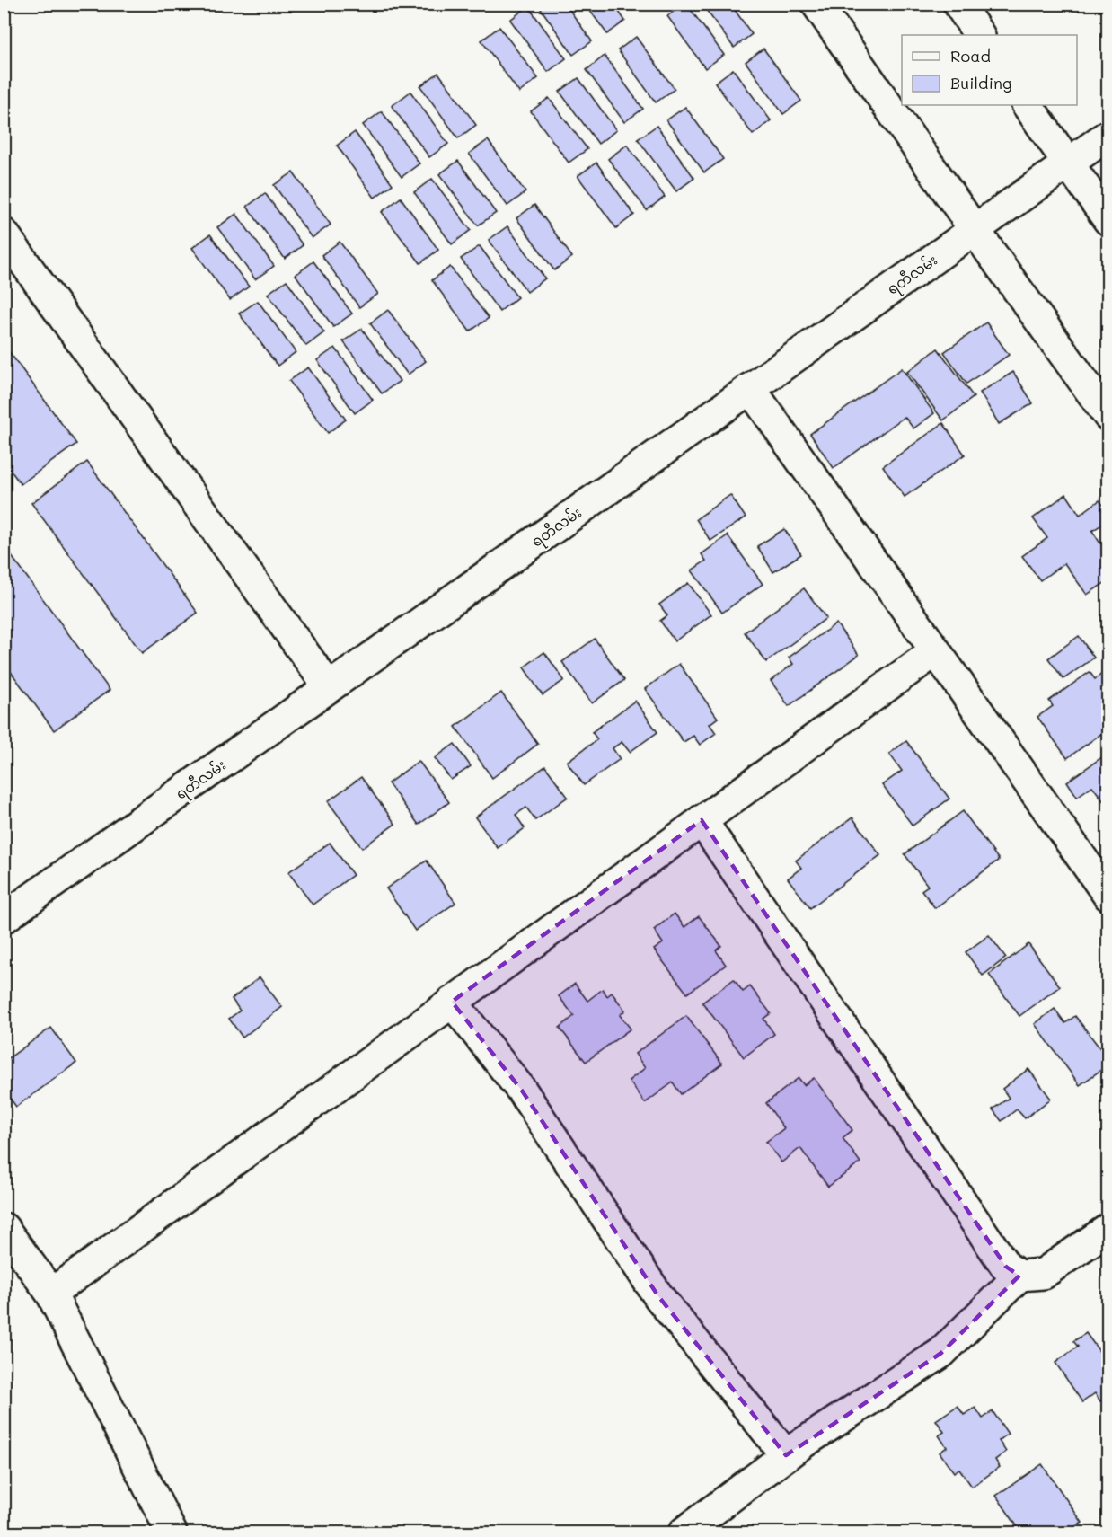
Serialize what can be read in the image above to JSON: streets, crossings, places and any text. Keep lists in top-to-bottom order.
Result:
{
  "streets": {
    "street": ["ရတီလမ်း"]
  },
  "legend": ["Road", "Building"]
}
